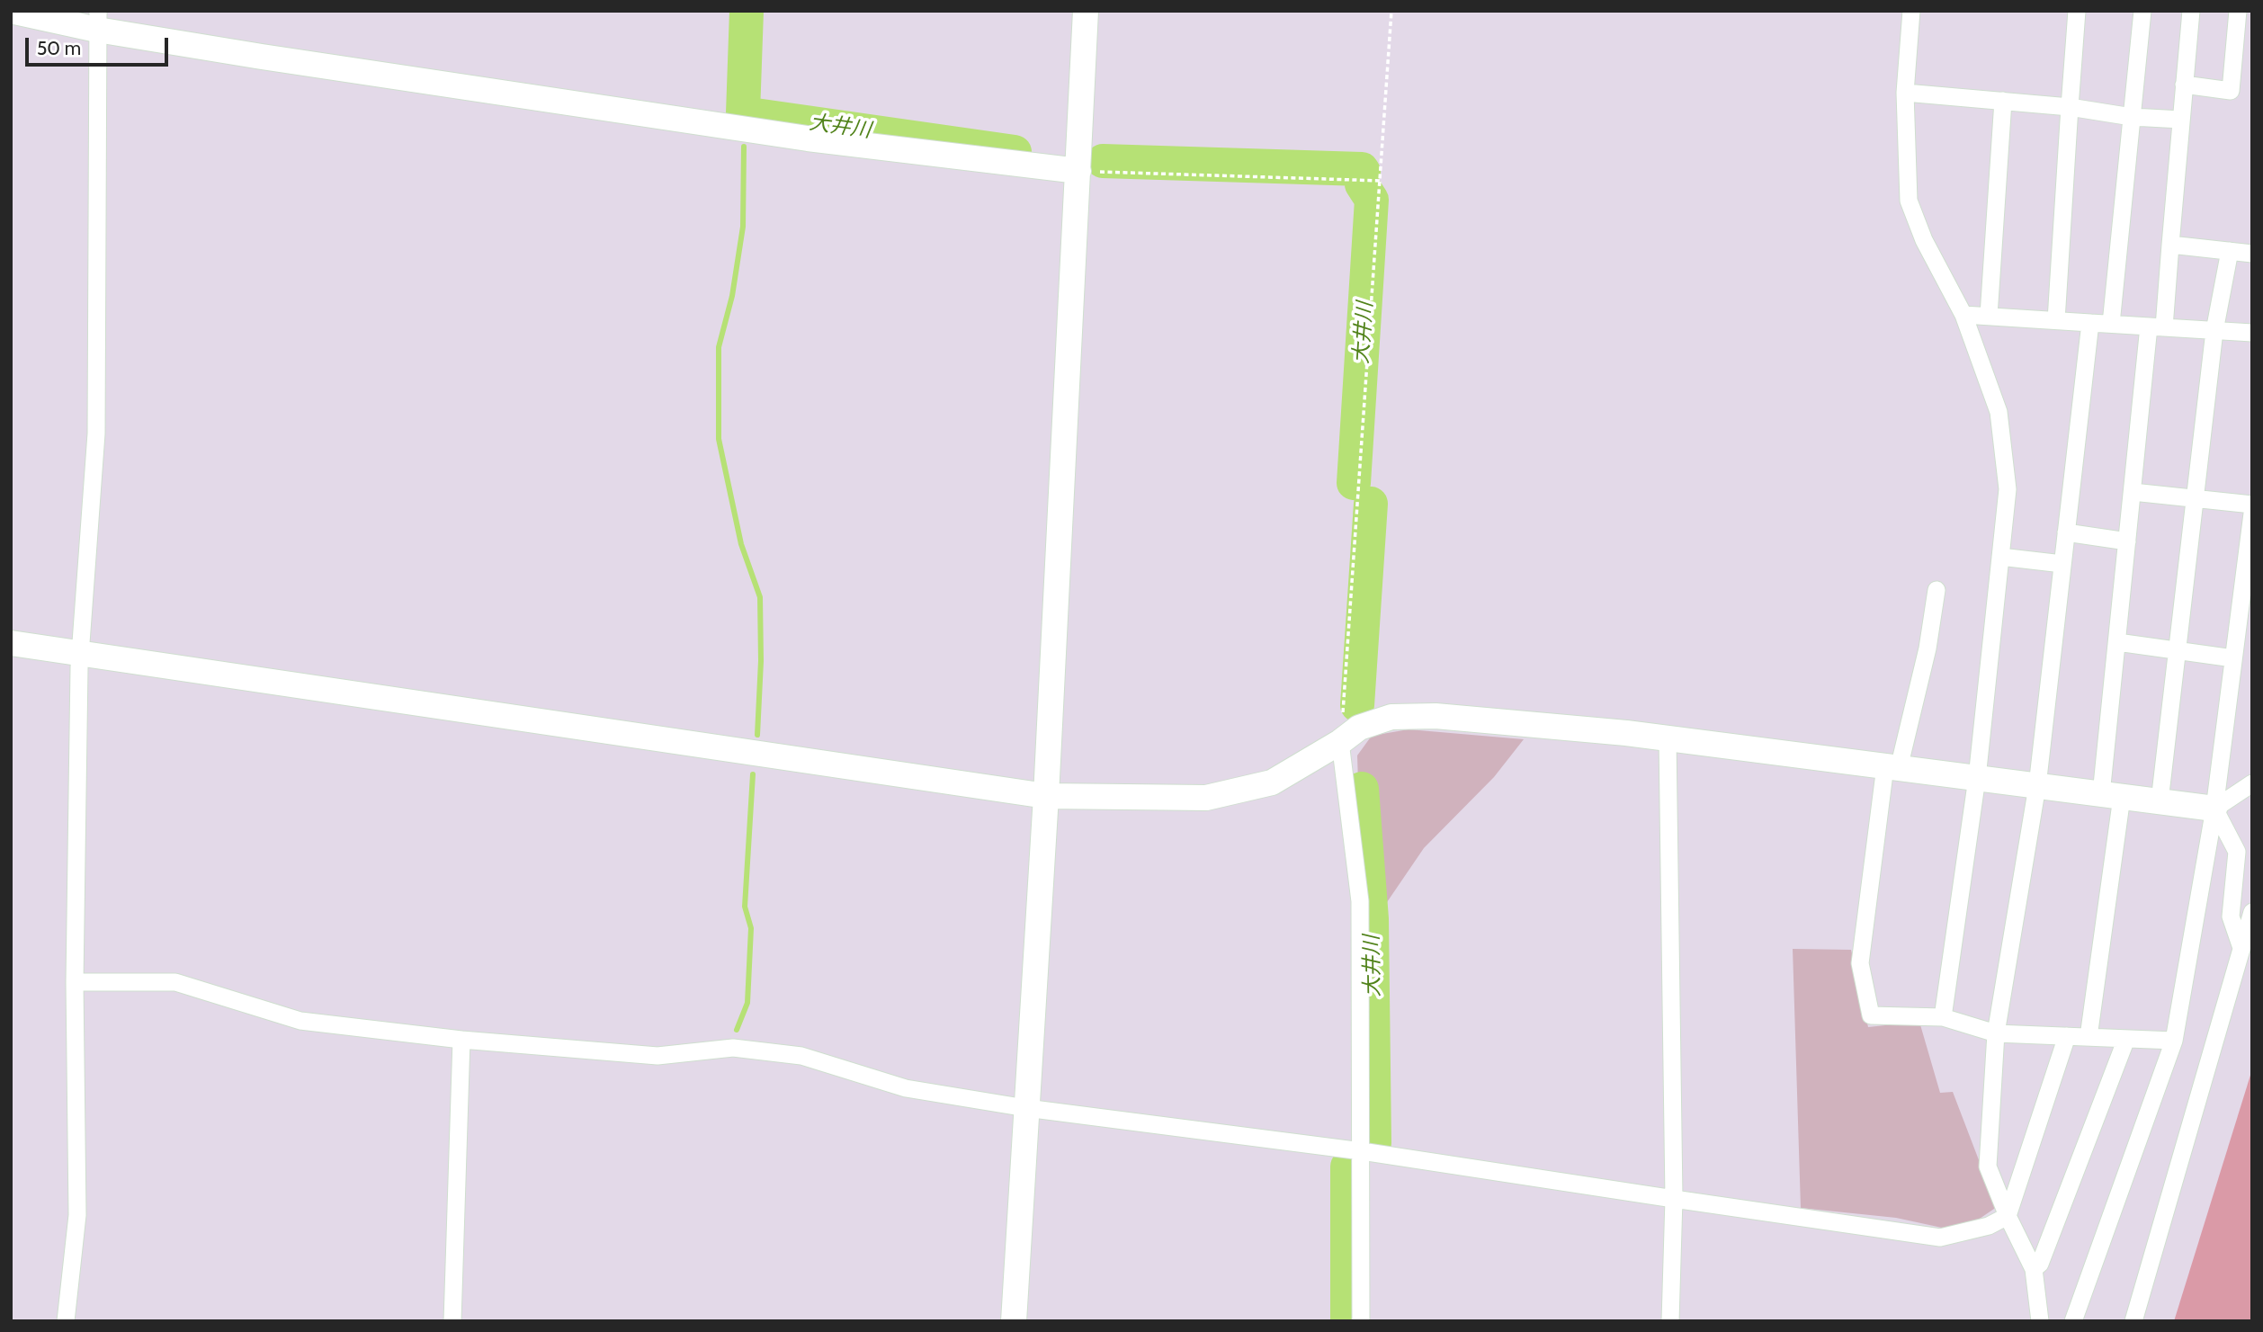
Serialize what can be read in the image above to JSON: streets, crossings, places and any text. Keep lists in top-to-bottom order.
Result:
{
  "water": ["大井川"],
  "scale_bar": "50 m"
}
